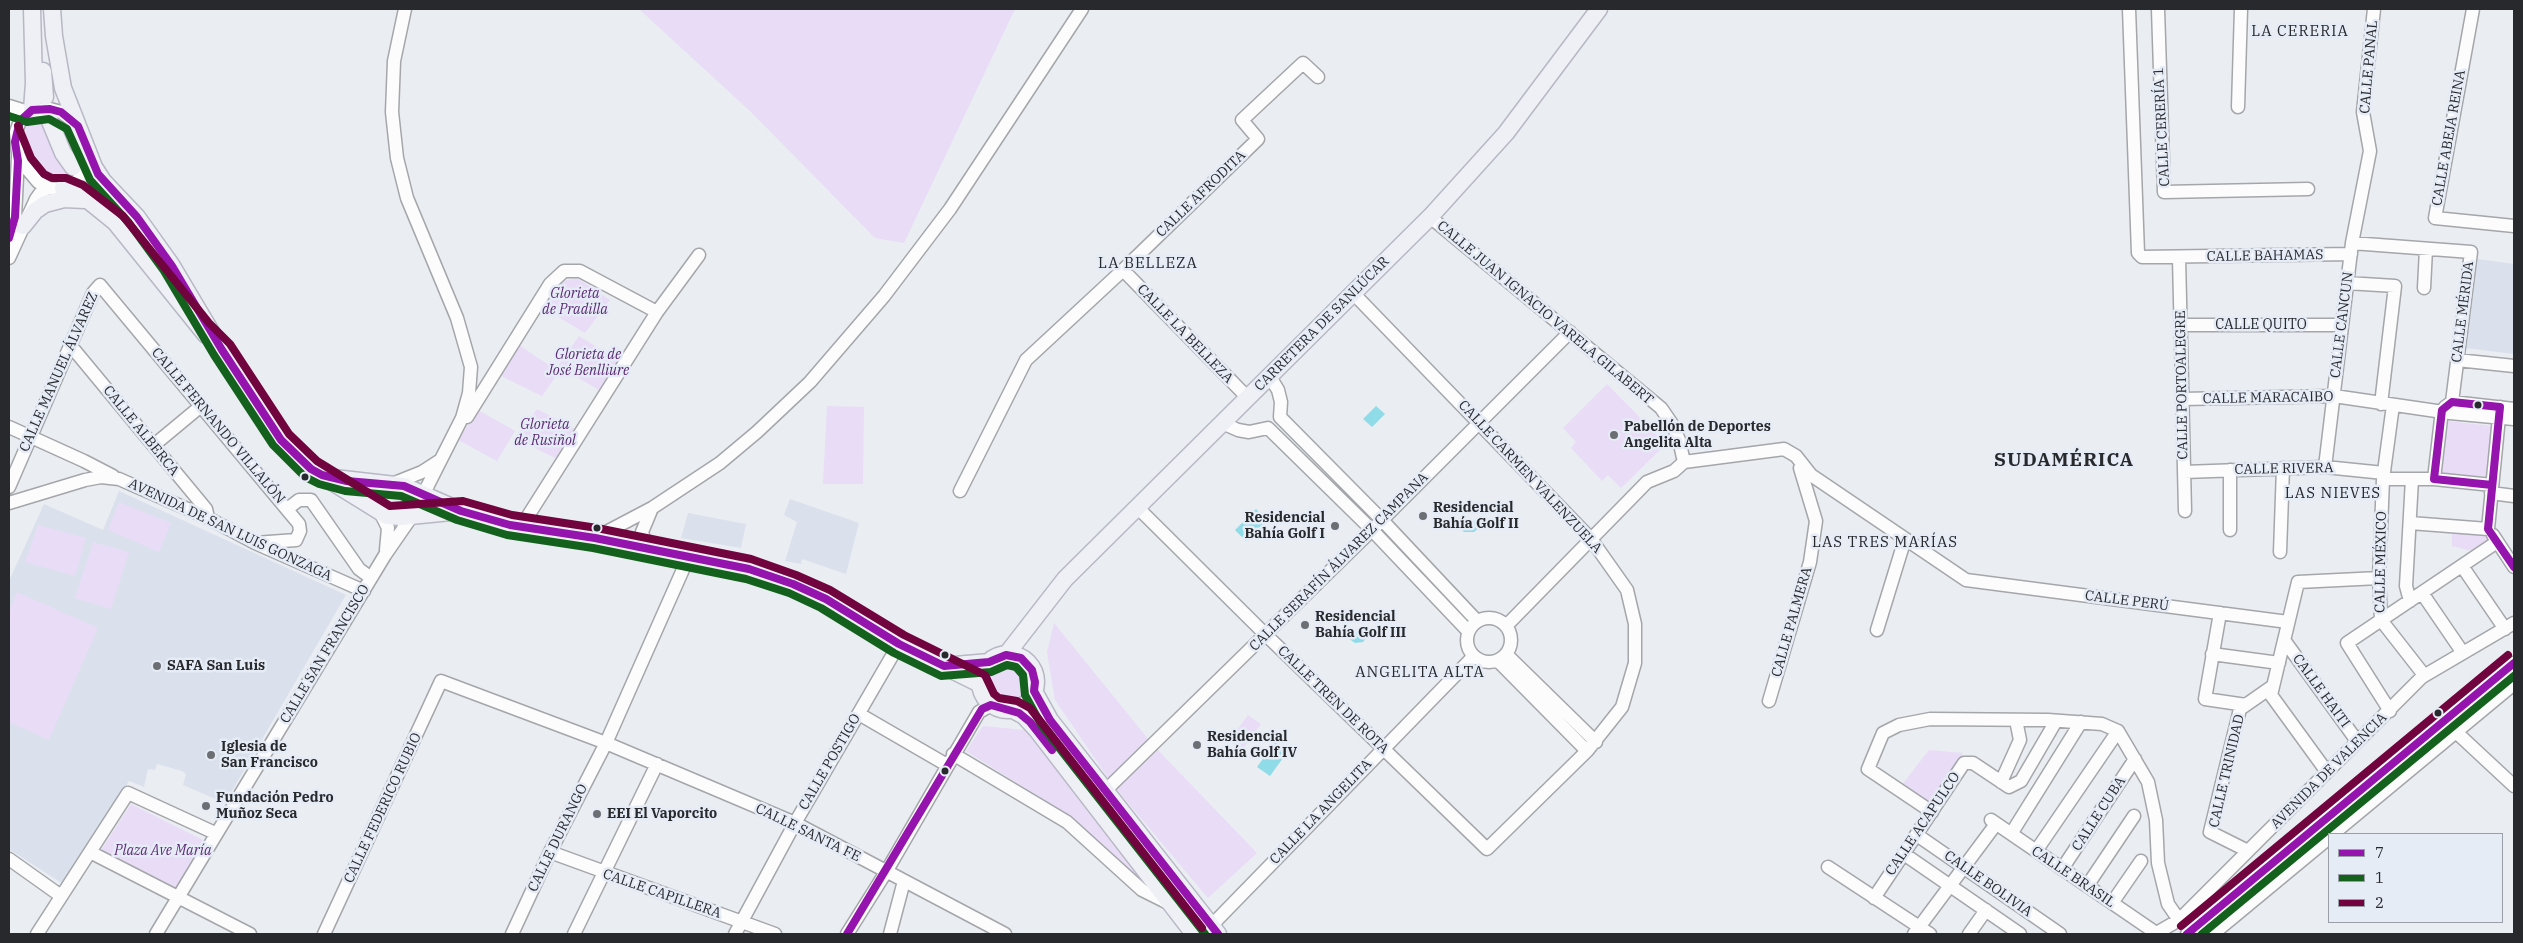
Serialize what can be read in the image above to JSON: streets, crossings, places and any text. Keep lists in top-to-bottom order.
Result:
{
  "streets": {
    "main road": ["CARRETERA DE SANLÚCAR"],
    "street": [
      "CALLE PANAL",
      "CALLE CERERÍA 1",
      "CALLE ABEJA REINA",
      "CALLE AFRODITA",
      "CALLE BAHAMAS",
      "CALLE MÉRIDA",
      "CALLE JUAN IGNACIO VARELA GILABERT",
      "CALLE QUITO",
      "CALLE CANCUN",
      "CALLE LA BELLEZA",
      "CALLE MANUEL ÁLVAREZ",
      "CALLE PORTOALEGRE",
      "CALLE MARACAIBO",
      "CALLE FERNANDO VILLALÓN",
      "CALLE ALBERCA",
      "CALLE RIVERA",
      "CALLE CARMEN VALENZUELA",
      "AVENIDA DE SAN LUIS GONZAGA",
      "CALLE SERAFÍN ÁLVAREZ CAMPANA",
      "CALLE MÉXICO",
      "CALLE PERÚ",
      "CALLE PALMERA",
      "CALLE SAN FRANCISCO",
      "CALLE HAITI",
      "CALLE TREN DE ROTA",
      "CALLE POSTIGO",
      "CALLE TRINIDAD",
      "AVENIDA DE VALENCIA",
      "CALLE FEDERICO RUBIO",
      "CALLE LA ANGELITA",
      "CALLE CUBA",
      "CALLE ACAPULCO",
      "CALLE SANTA FE",
      "CALLE DURANGO",
      "CALLE BRASIL",
      "CALLE BOLIVIA",
      "CALLE CAPILLERA"
    ]
  },
  "crossings": [
    ["CALLE PANAL", "CALLE BAHAMAS"],
    ["CALLE PANAL", "CALLE MÉRIDA"],
    ["CALLE PANAL", "CALLE CANCUN"],
    ["CALLE AFRODITA", "CALLE LA BELLEZA"],
    ["CALLE BAHAMAS", "CALLE MÉRIDA"],
    ["CALLE BAHAMAS", "CALLE CANCUN"],
    ["CALLE BAHAMAS", "CALLE PORTOALEGRE"],
    ["CALLE MÉRIDA", "CALLE CANCUN"],
    ["CALLE JUAN IGNACIO VARELA GILABERT", "CARRETERA DE SANLÚCAR"],
    ["CALLE JUAN IGNACIO VARELA GILABERT", "CALLE SERAFÍN ÁLVAREZ CAMPANA"],
    ["CARRETERA DE SANLÚCAR", "CALLE LA BELLEZA"],
    ["CARRETERA DE SANLÚCAR", "CALLE CARMEN VALENZUELA"],
    ["CARRETERA DE SANLÚCAR", "CALLE TREN DE ROTA"],
    ["CALLE QUITO", "CALLE CANCUN"],
    ["CALLE QUITO", "CALLE PORTOALEGRE"],
    ["CALLE CANCUN", "CALLE MARACAIBO"],
    ["CALLE CANCUN", "CALLE RIVERA"],
    ["CALLE CANCUN", "CALLE MÉXICO"],
    ["CALLE MANUEL ÁLVAREZ", "CALLE FERNANDO VILLALÓN"],
    ["CALLE MANUEL ÁLVAREZ", "CALLE ALBERCA"],
    ["CALLE PORTOALEGRE", "CALLE MARACAIBO"],
    ["CALLE PORTOALEGRE", "CALLE RIVERA"],
    ["CALLE MARACAIBO", "CALLE MÉXICO"],
    ["CALLE FERNANDO VILLALÓN", "AVENIDA DE SAN LUIS GONZAGA"],
    ["CALLE ALBERCA", "AVENIDA DE SAN LUIS GONZAGA"],
    ["CALLE RIVERA", "CALLE MÉXICO"],
    ["CALLE CARMEN VALENZUELA", "CALLE SERAFÍN ÁLVAREZ CAMPANA"],
    ["CALLE CARMEN VALENZUELA", "CALLE TREN DE ROTA"],
    ["AVENIDA DE SAN LUIS GONZAGA", "CALLE SAN FRANCISCO"],
    ["CALLE SERAFÍN ÁLVAREZ CAMPANA", "CALLE TREN DE ROTA"],
    ["CALLE MÉXICO", "AVENIDA DE VALENCIA"],
    ["CALLE HAITI", "AVENIDA DE VALENCIA"],
    ["CALLE TREN DE ROTA", "CALLE LA ANGELITA"],
    ["CALLE POSTIGO", "CALLE SANTA FE"],
    ["CALLE POSTIGO", "CALLE CAPILLERA"],
    ["CALLE TRINIDAD", "AVENIDA DE VALENCIA"],
    ["AVENIDA DE VALENCIA", "CALLE BRASIL"],
    ["CALLE FEDERICO RUBIO", "CALLE SANTA FE"],
    ["CALLE CUBA", "CALLE BRASIL"],
    ["CALLE ACAPULCO", "CALLE BOLIVIA"],
    ["CALLE SANTA FE", "CALLE DURANGO"],
    ["CALLE DURANGO", "CALLE CAPILLERA"],
    ["CALLE BRASIL", "CALLE BOLIVIA"]
  ],
  "districts": [
    "LA CERERIA",
    "LA BELLEZA",
    "SUDAMÉRICA",
    "LAS NIEVES",
    "LAS TRES MARÍAS",
    "ANGELITA ALTA"
  ],
  "parks": [
    "Glorieta de Pradilla",
    "Glorieta de José Benlliure",
    "Glorieta de Rusiñol",
    "Plaza Ave María"
  ],
  "places": [
    "Pabellón de Deportes Angelita Alta",
    "Residencial Bahía Golf II",
    "Residencial Bahía Golf I",
    "Residencial Bahía Golf III",
    "SAFA San Luis",
    "Residencial Bahía Golf IV",
    "Iglesia de San Francisco",
    "Fundación Pedro Muñoz Seca",
    "EEI El Vaporcito"
  ],
  "lines": ["transit line 7", "transit line 1", "transit line 2"],
  "legend": ["7", "1", "2"]
}
